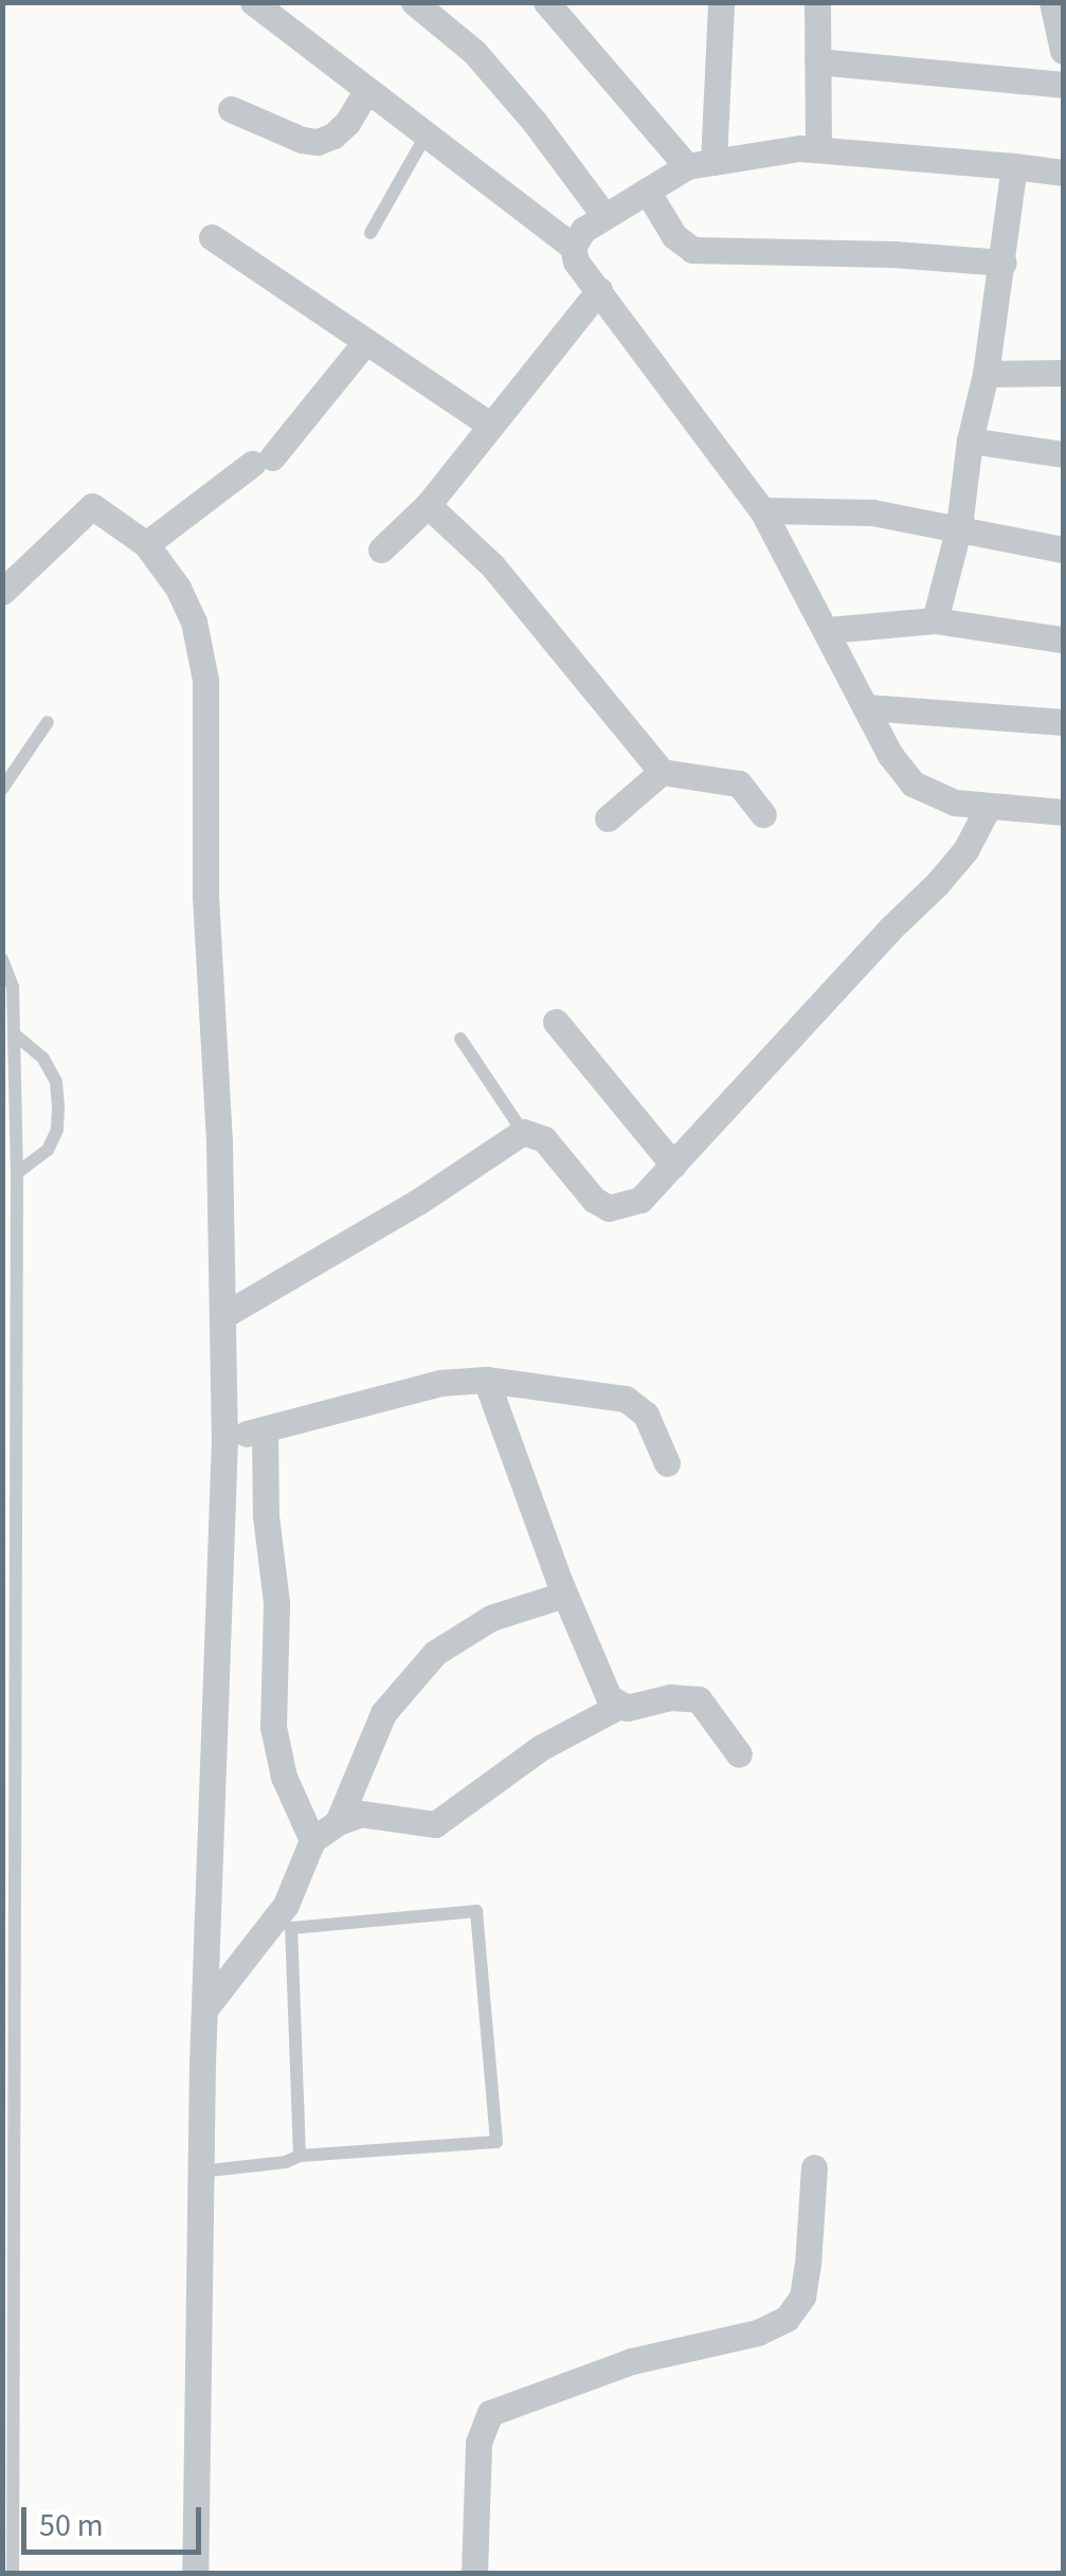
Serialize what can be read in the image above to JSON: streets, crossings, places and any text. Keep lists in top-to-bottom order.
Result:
{
  "scale_bar": "50 m"
}
